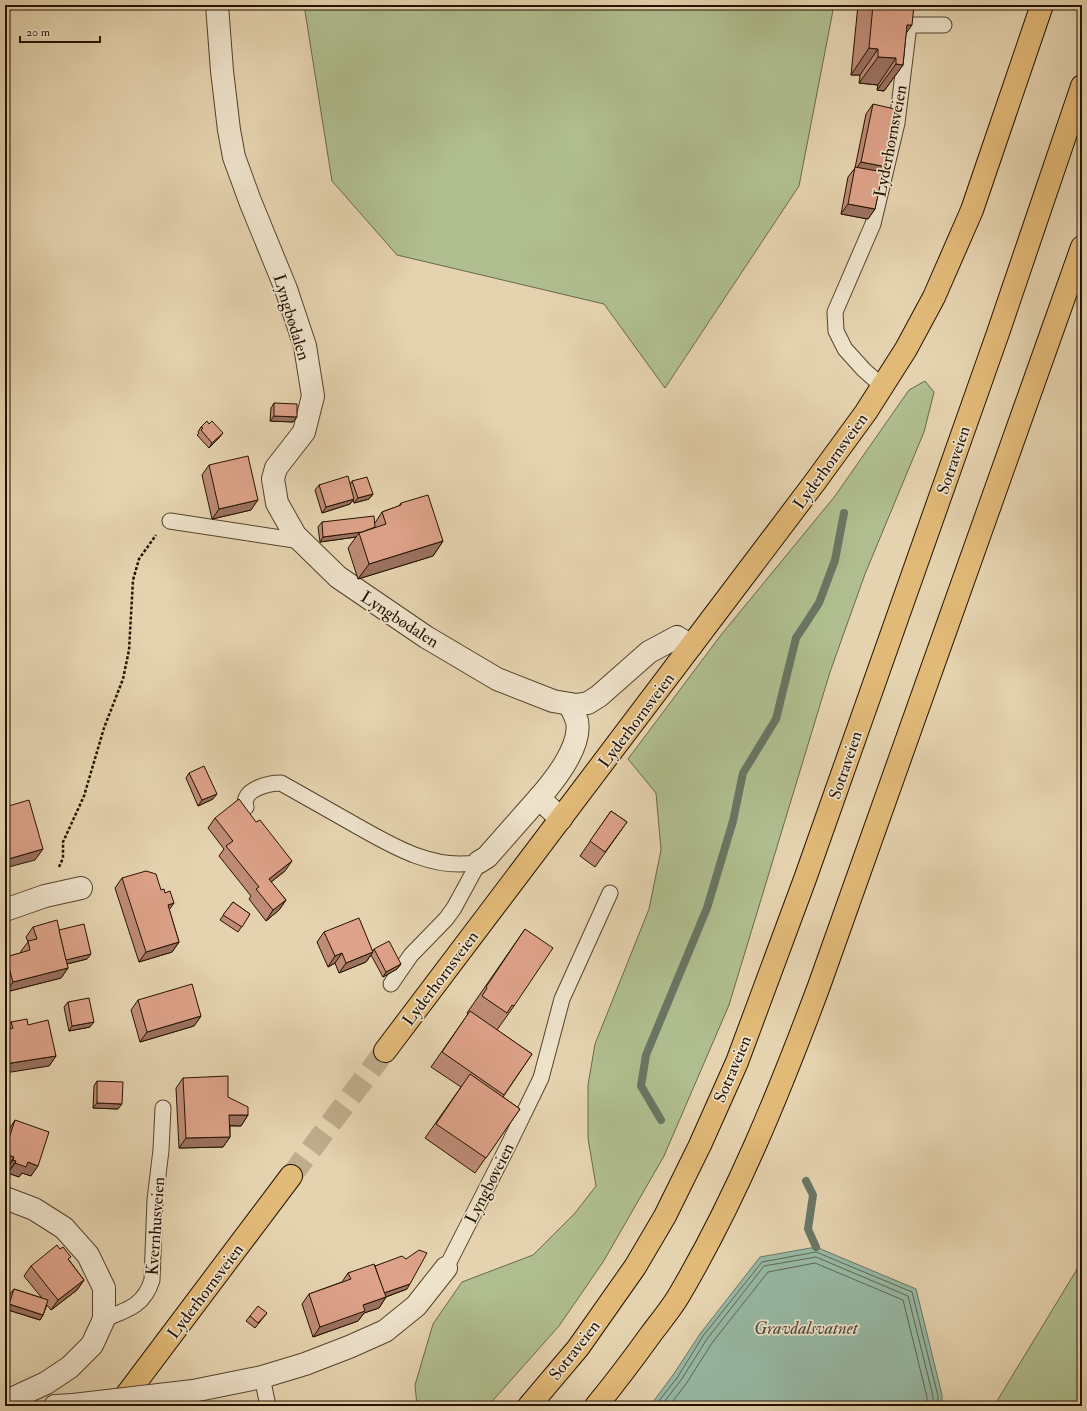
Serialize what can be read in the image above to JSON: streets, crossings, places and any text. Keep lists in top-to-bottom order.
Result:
{
  "streets": {
    "main road": ["Lyderhornsveien", "Sotraveien"],
    "street": ["Lyngbødalen", "Lyngbøveien"],
    "lane": ["Kvernhusveien"]
  },
  "crossings": [
    ["Lyderhornsveien", "Lyngbødalen"]
  ],
  "water": ["Gravdalsvatnet"],
  "scale_bar": "20 m"
}
